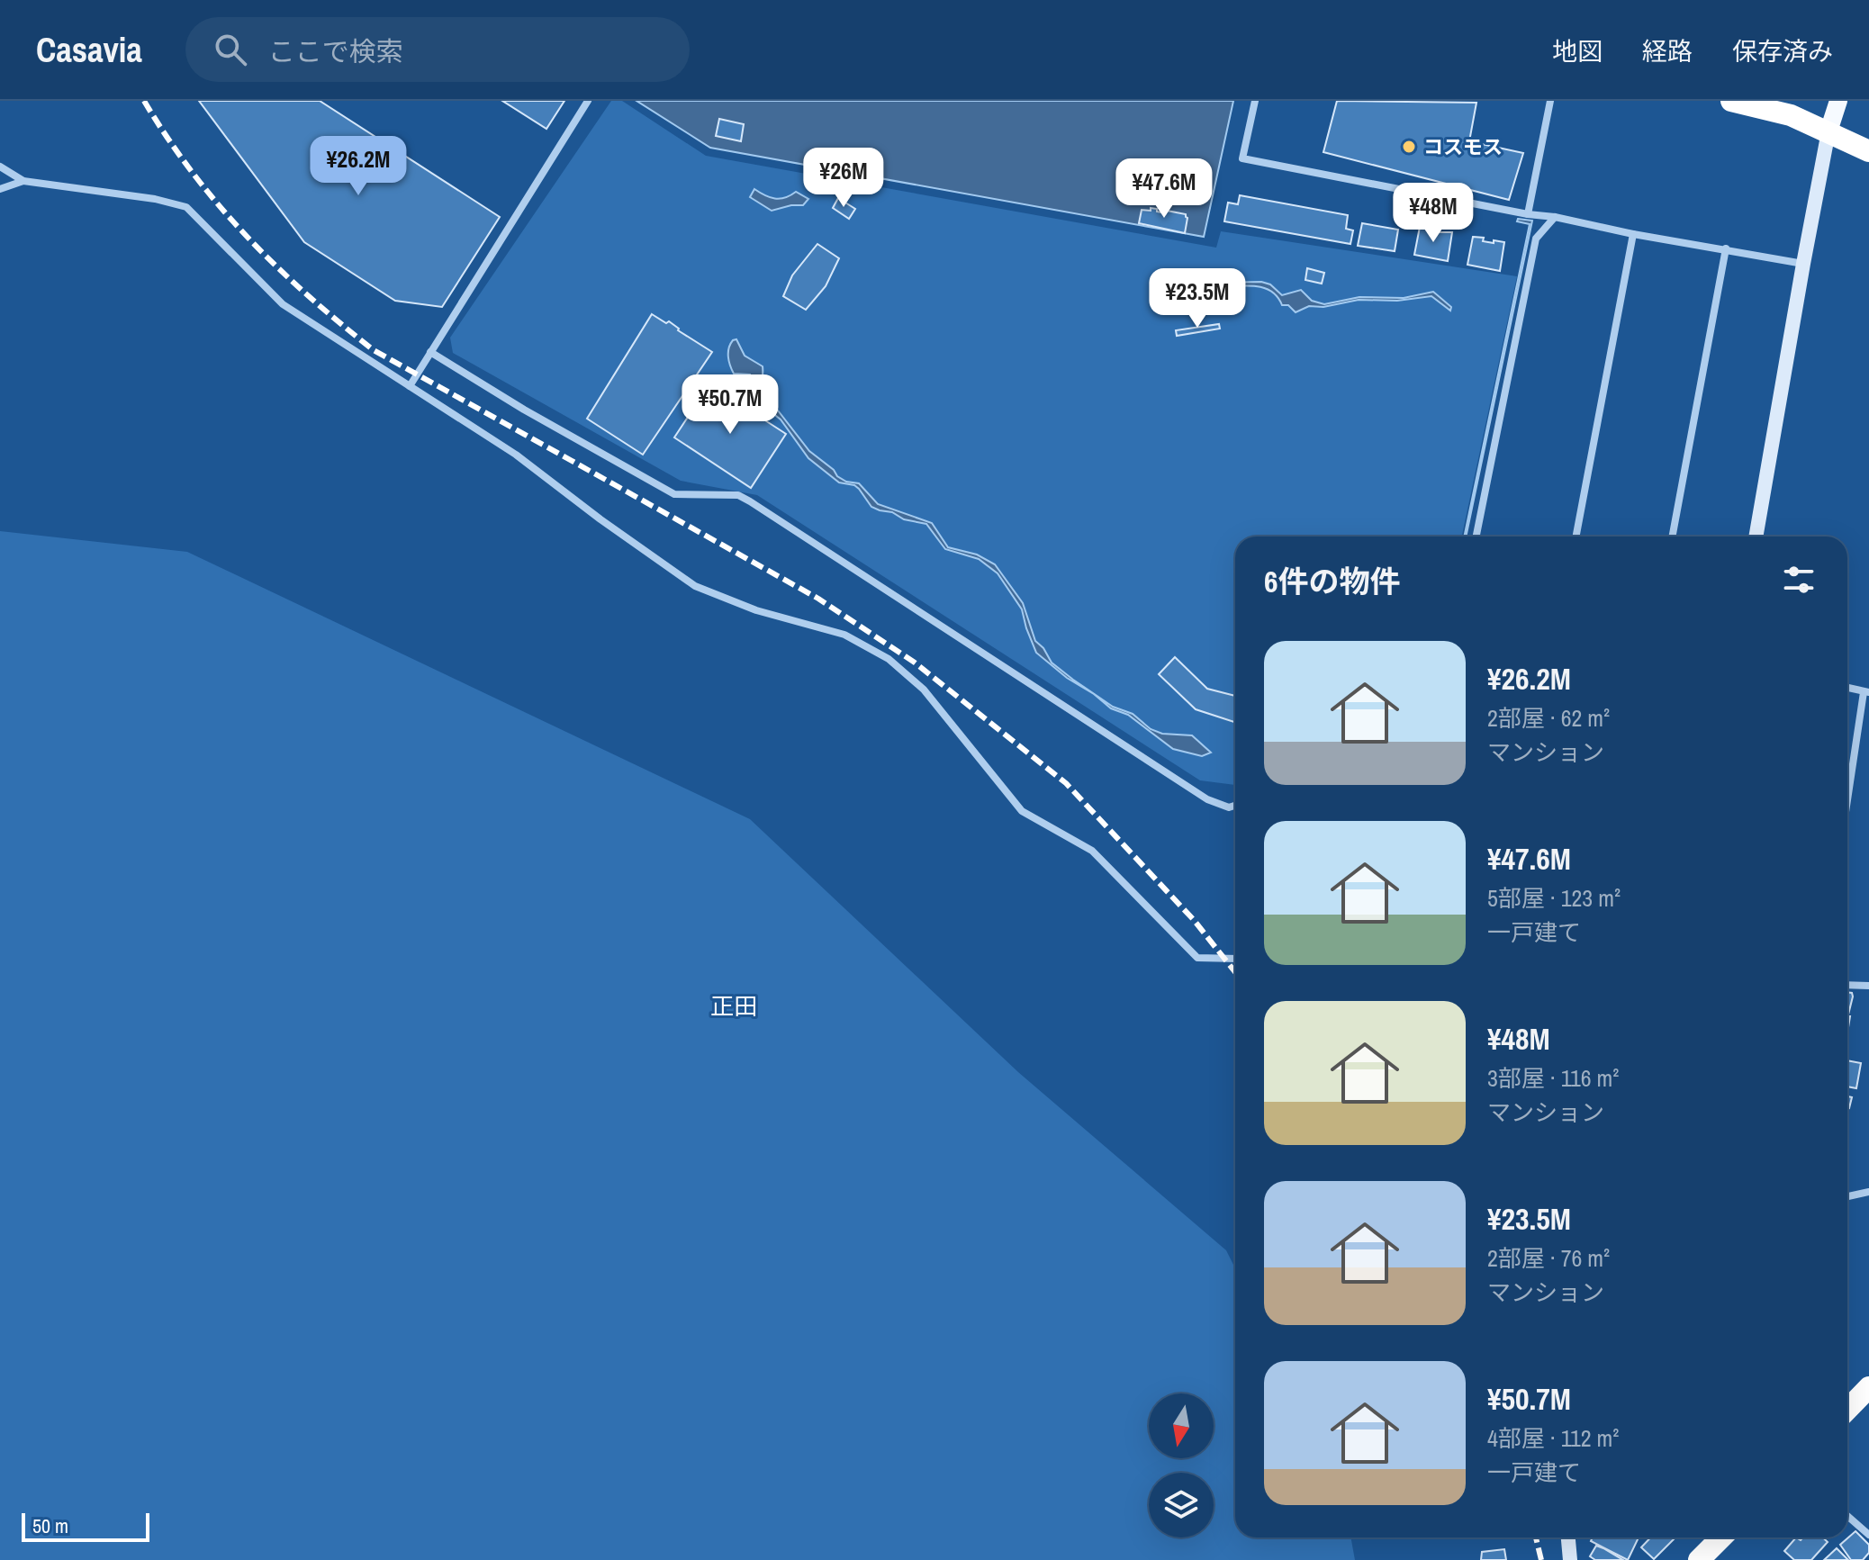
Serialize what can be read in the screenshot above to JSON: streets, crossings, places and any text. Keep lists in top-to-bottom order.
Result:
{
  "districts": ["正田"],
  "places": ["コスモス"],
  "scale_bar": "50 m",
  "north": "bottom",
  "page": {
    "header": "Casavia",
    "search": "ここで検索",
    "nav": ["地図", "経路", "保存済み"],
    "price": [
      "¥26.2M",
      "¥26M",
      "¥47.6M",
      "¥48M",
      "¥23.5M",
      "¥50.7M"
    ],
    "heading": "6件の物件",
    "list": [
      {
        "name": "¥26.2M",
        "note": "2部屋 · 62 m² · マンション"
      },
      {
        "name": "¥47.6M",
        "note": "5部屋 · 123 m² · 一戸建て"
      },
      {
        "name": "¥48M",
        "note": "3部屋 · 116 m² · マンション"
      },
      {
        "name": "¥23.5M",
        "note": "2部屋 · 76 m² · マンション"
      },
      {
        "name": "¥50.7M",
        "note": "4部屋 · 112 m² · 一戸建て"
      }
    ],
    "scale": "50 m"
  }
}
